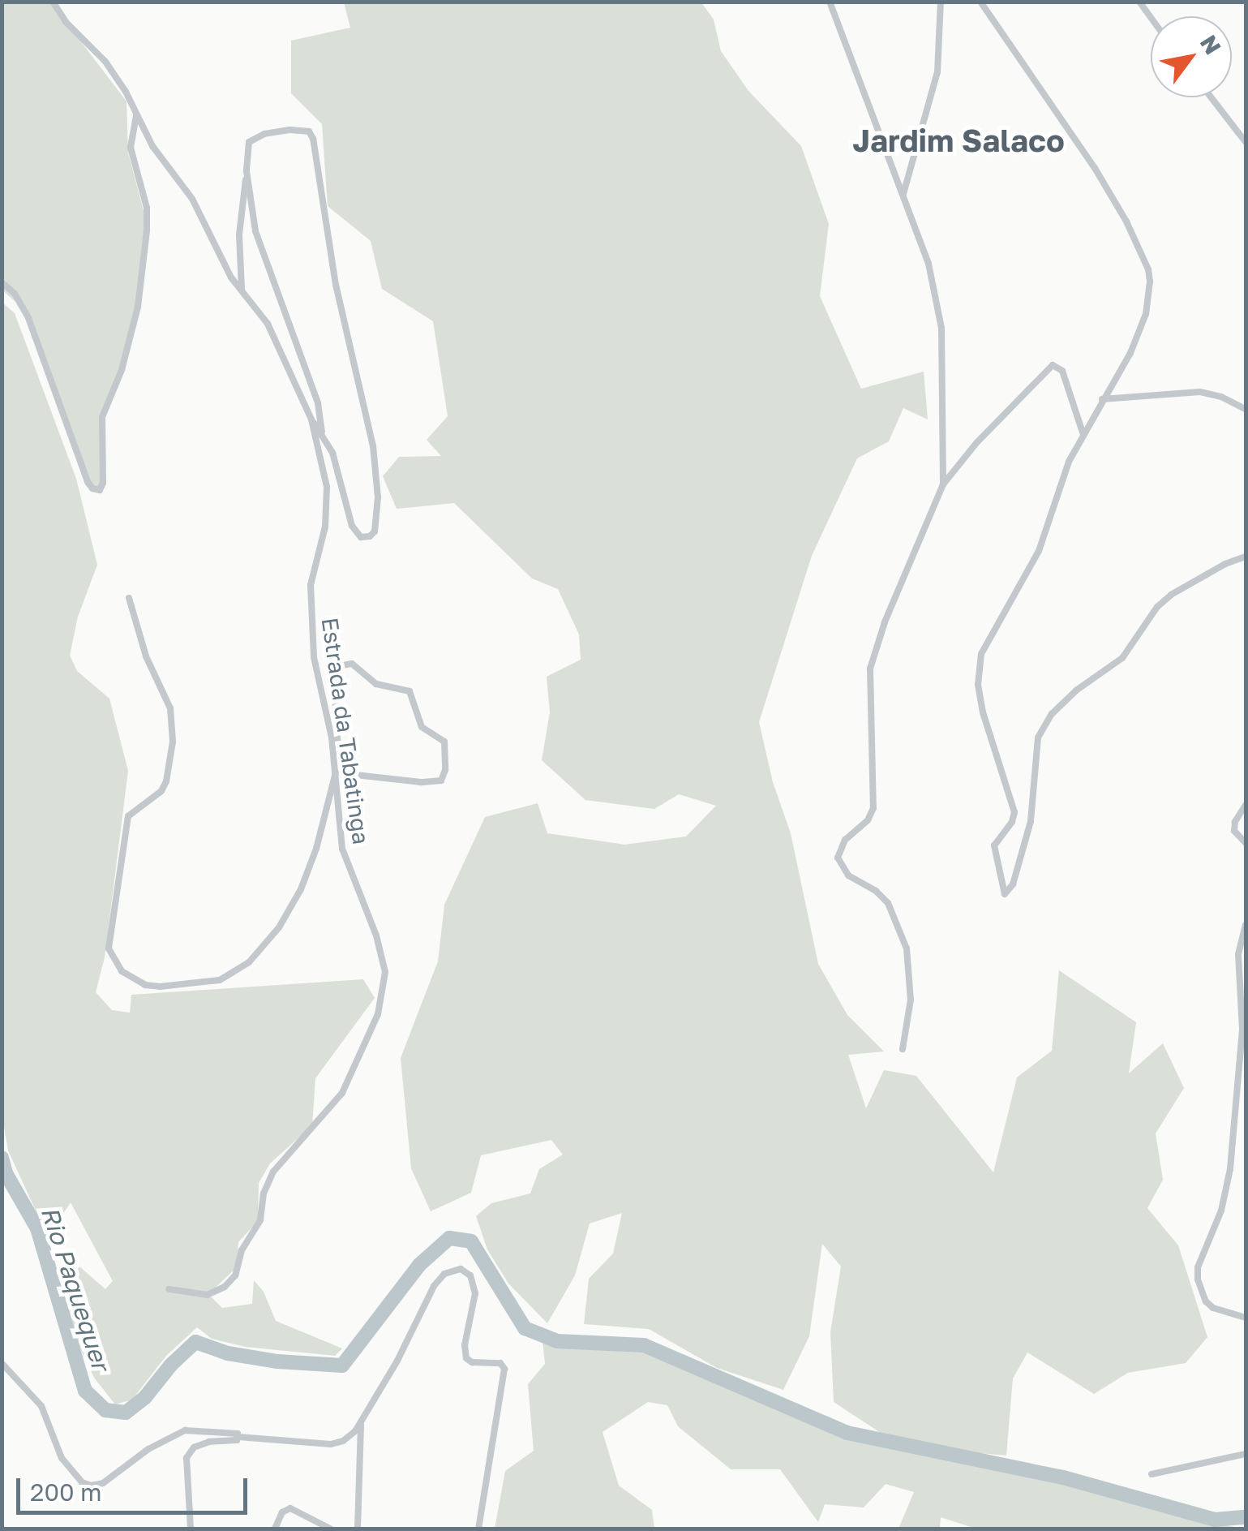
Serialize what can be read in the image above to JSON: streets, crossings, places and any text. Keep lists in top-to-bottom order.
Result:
{
  "streets": {
    "street": ["Estrada da Tabatinga"]
  },
  "districts": ["Jardim Salaco"],
  "water": ["Rio Paquequer"],
  "scale_bar": "200 m",
  "north": "top right"
}
